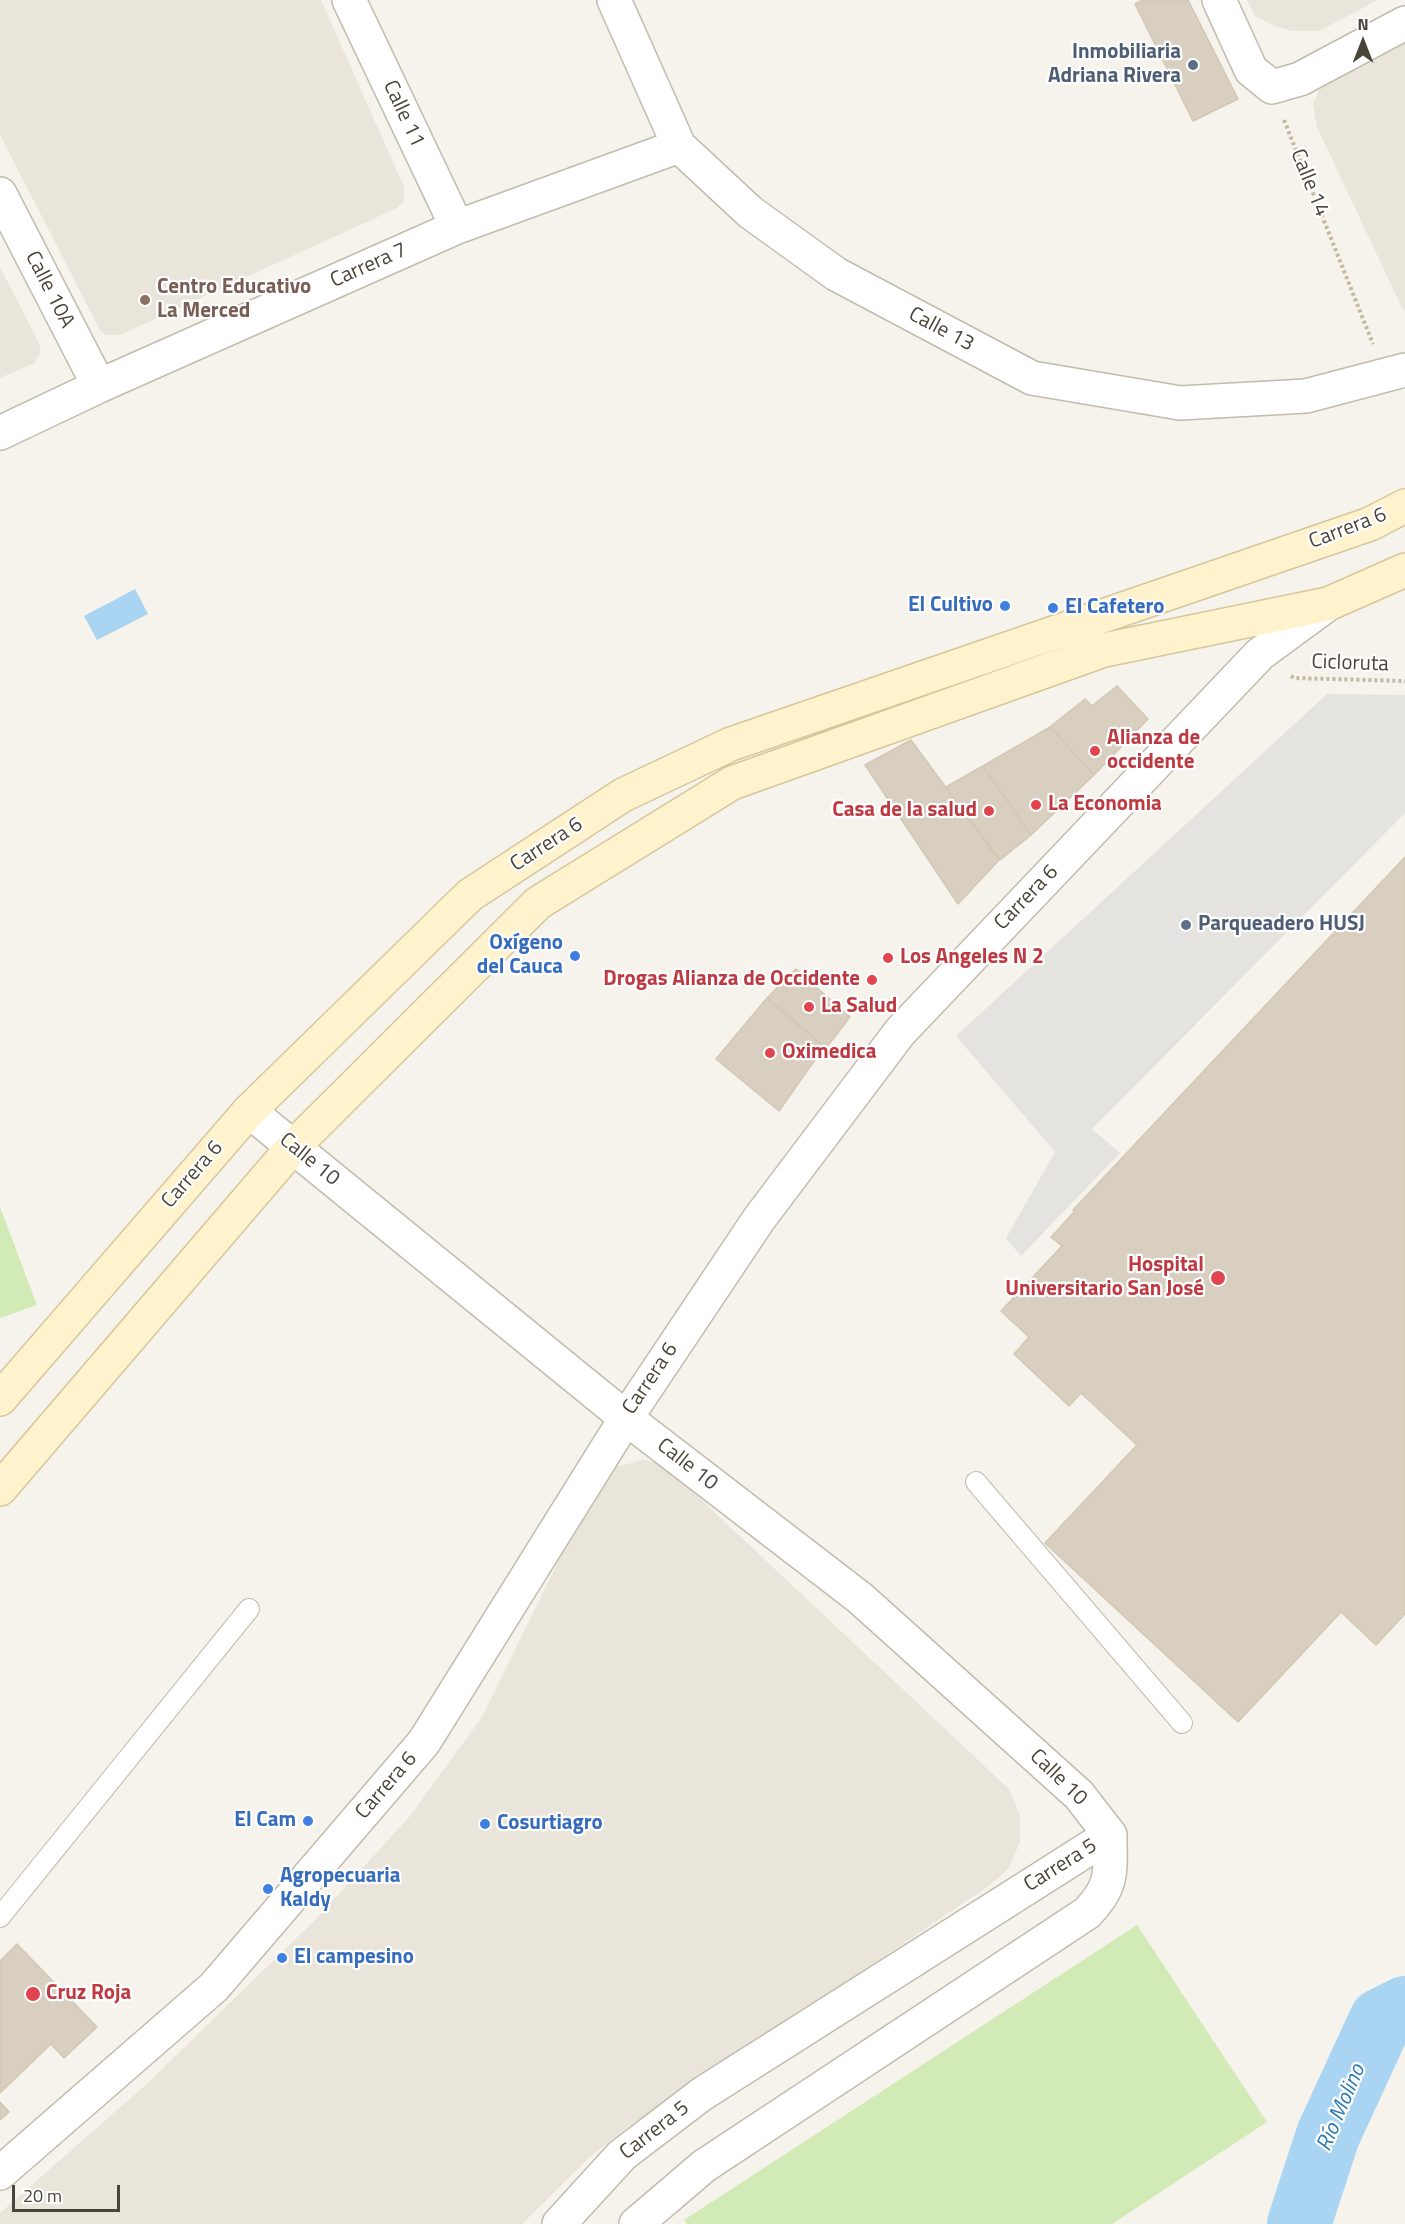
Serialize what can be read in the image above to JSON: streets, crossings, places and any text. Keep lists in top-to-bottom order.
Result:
{
  "streets": {
    "main road": ["Carrera 6"],
    "street": [
      "Calle 11",
      "Carrera 7",
      "Calle 10A",
      "Calle 13",
      "Calle 10",
      "Carrera 5"
    ],
    "path": ["Calle 14", "Cicloruta"]
  },
  "crossings": [
    ["Calle 11", "Carrera 7"],
    ["Calle 14", "Calle 13"],
    ["Carrera 7", "Calle 10A"],
    ["Carrera 7", "Calle 13"],
    ["Carrera 6", "Calle 10"],
    ["Calle 10", "Carrera 5"]
  ],
  "water": ["Río Molino"],
  "places": [
    "Inmobiliaria Adriana Rivera",
    "Centro Educativo La Merced",
    "El Cultivo",
    "El Cafetero",
    "Alianza de occidente",
    "La Economia",
    "Casa de la salud",
    "Parqueadero HUSJ",
    "Oxígeno del Cauca",
    "Los Angeles N 2",
    "Drogas Alianza de Occidente",
    "La Salud",
    "Oximedica",
    "Hospital Universitario San José",
    "El Cam",
    "Cosurtiagro",
    "Agropecuaria Kaldy",
    "El campesino",
    "Cruz Roja"
  ],
  "scale_bar": "20 m",
  "north": "top"
}
